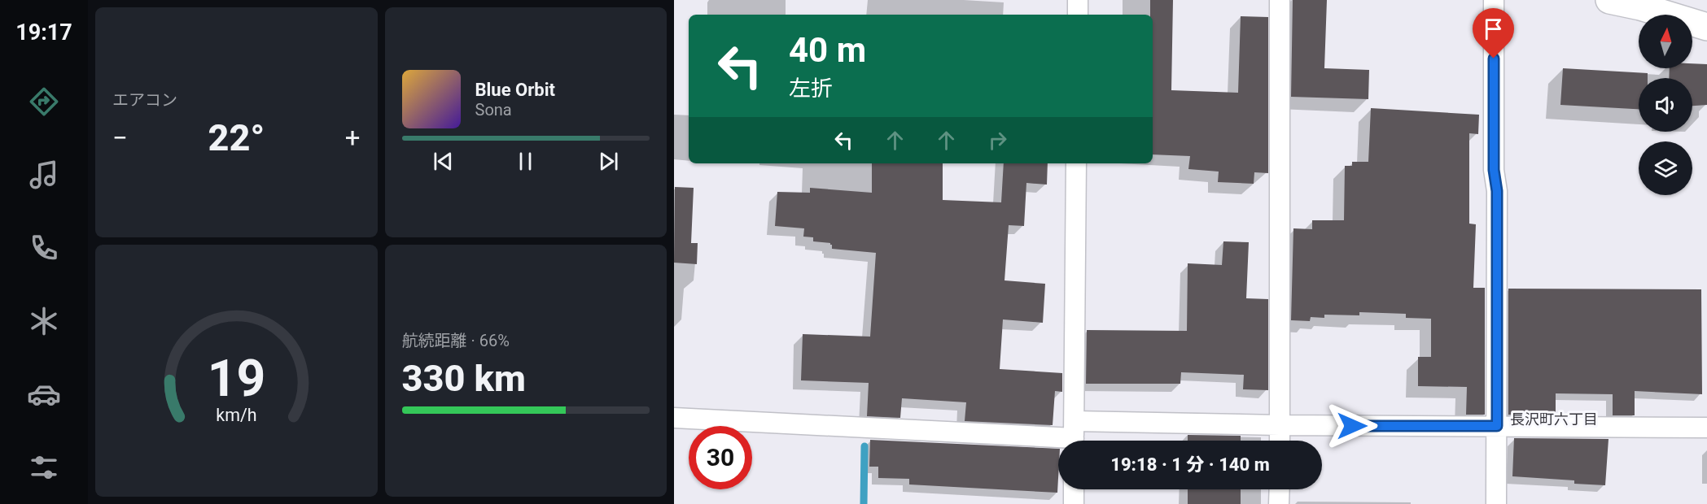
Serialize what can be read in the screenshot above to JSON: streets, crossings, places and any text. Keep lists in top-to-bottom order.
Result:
{
  "districts": ["長沢町六丁目"],
  "north": "top",
  "page": {
    "tabs": "19:17",
    "tile": [
      "エアコン",
      ["航続距離 · 66%", "330 km"]
    ],
    "turn": ["40 m", "左折"],
    "song": ["Blue Orbit", "Sona"],
    "heat": ["−", "22°", "+"],
    "limit": "30",
    "trip": "19:18 · 1 分 · 140 m",
    "gauge": ["19", "km/h"]
  }
}
